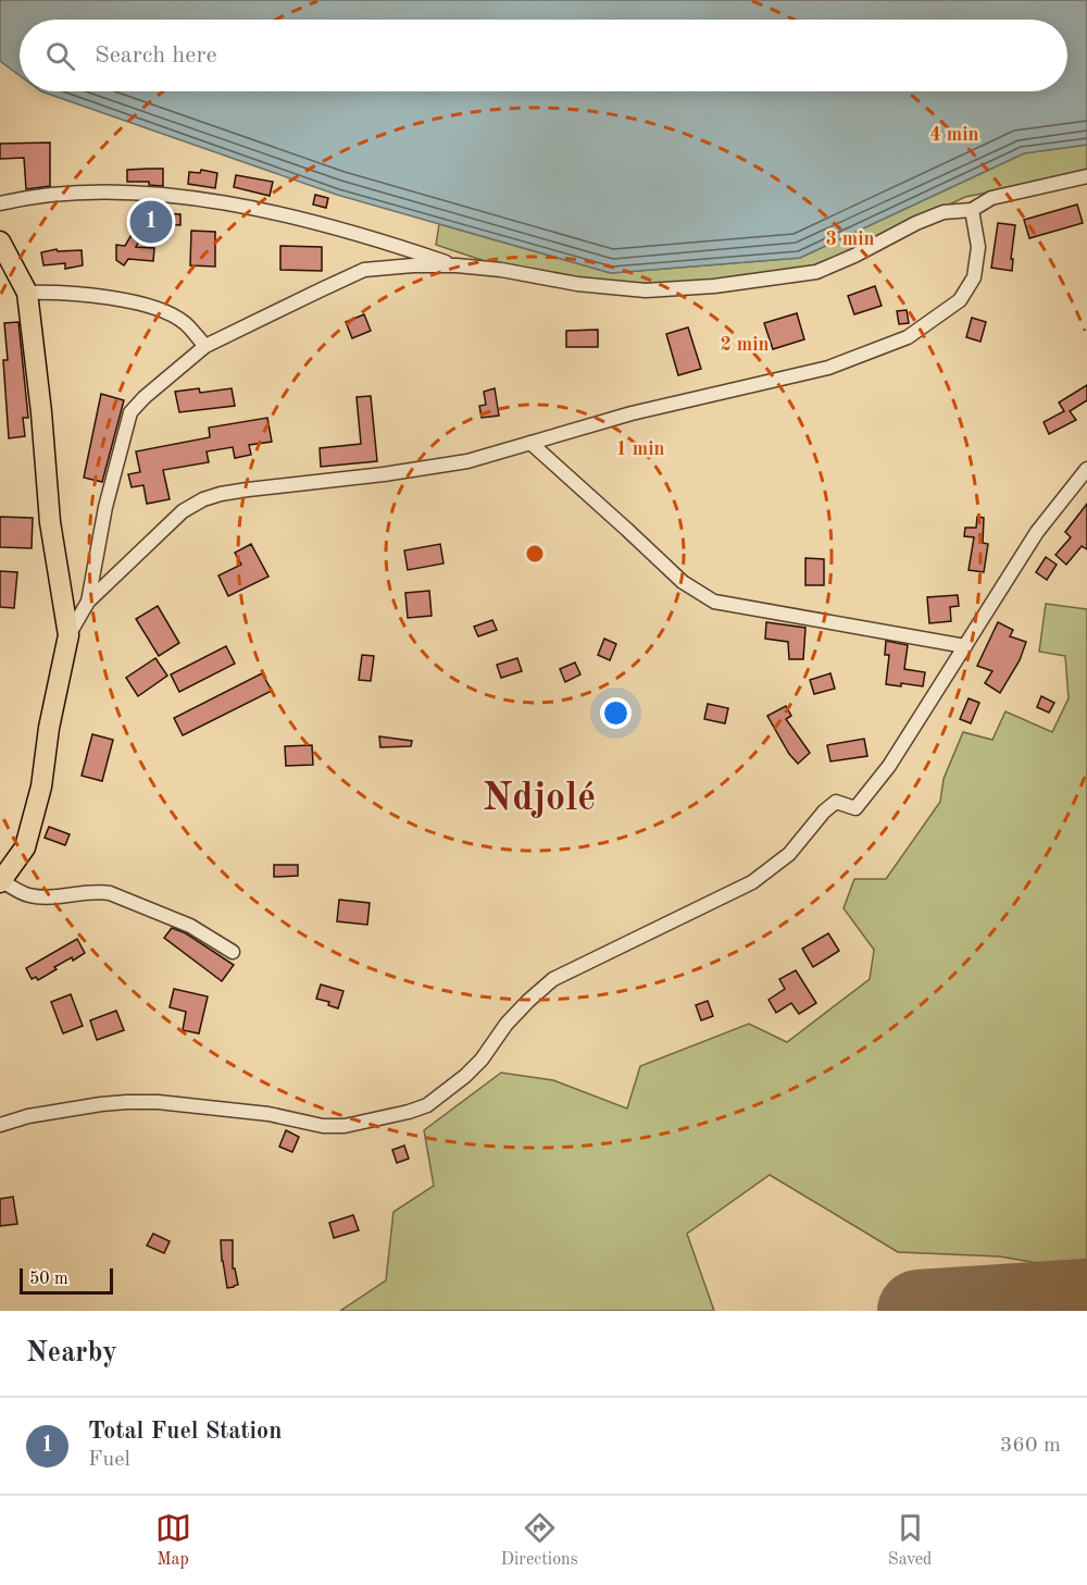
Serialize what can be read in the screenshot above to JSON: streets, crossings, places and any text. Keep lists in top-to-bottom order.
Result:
{
  "districts": ["Ndjolé"],
  "scale_bar": "50 m",
  "page": {
    "search": "Search here",
    "pins": "1",
    "scale": "50 m",
    "heading": "Nearby",
    "list": [
      {
        "mark": "1",
        "name": "Total Fuel Station",
        "note": "Fuel",
        "value": "360 m"
      }
    ],
    "nav": ["Map", "Directions", "Saved"]
  },
  "rings": [
    "4 min",
    "3 min",
    "2 min",
    "1 min"
  ]
}
